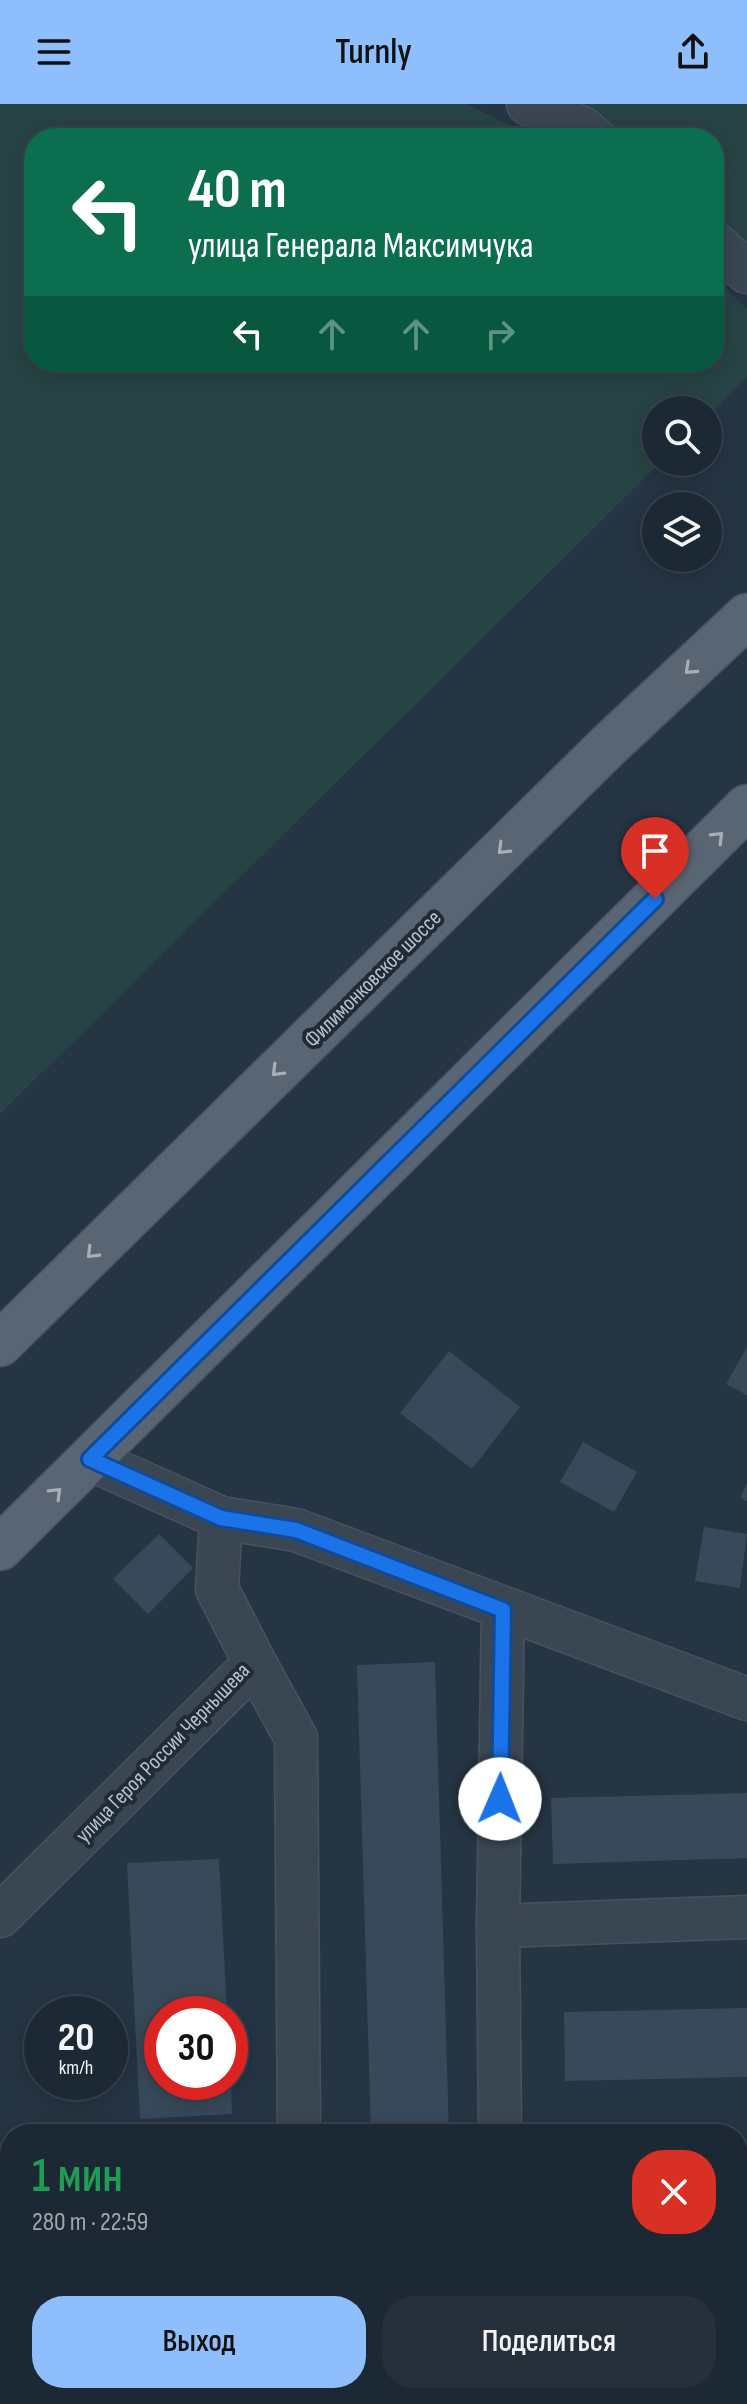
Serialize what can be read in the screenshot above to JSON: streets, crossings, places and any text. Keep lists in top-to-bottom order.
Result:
{
  "streets": {
    "main road": ["Филимонковское шоссе"],
    "street": ["улица Героя России Чернышева"]
  },
  "page": {
    "header": "Turnly",
    "turn": ["40 m", "улица Генерала Максимчука"],
    "speed": "20 km/h",
    "limit": "30",
    "heading": ["1 мин", "280 m · 22:59"],
    "buttons": ["Выход", "Поделиться"]
  }
}
